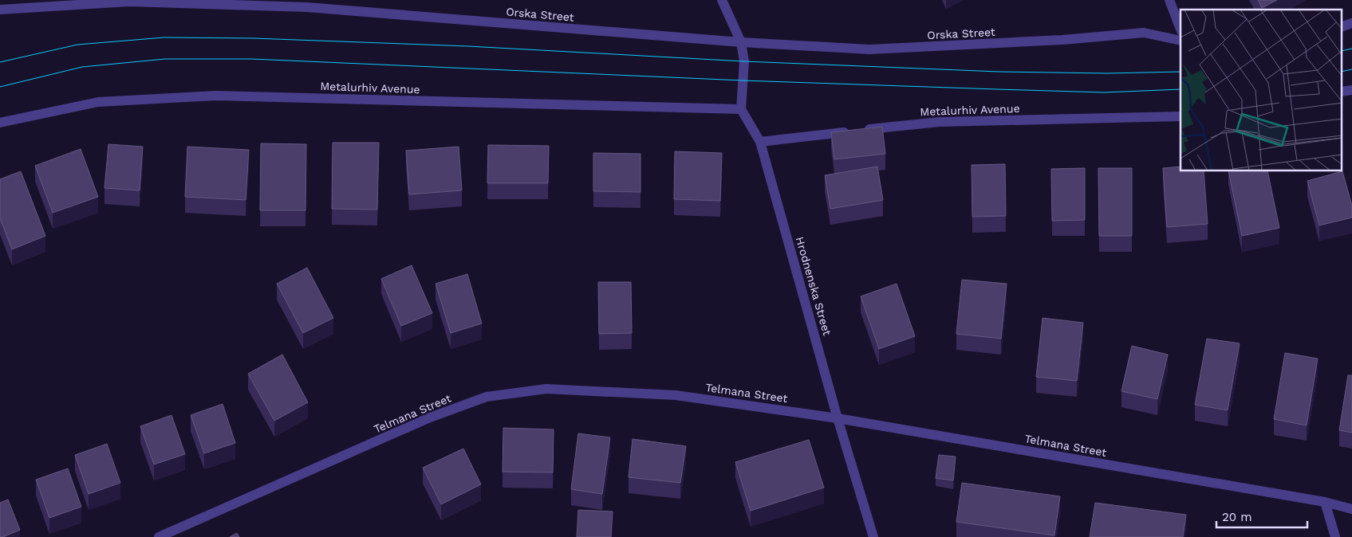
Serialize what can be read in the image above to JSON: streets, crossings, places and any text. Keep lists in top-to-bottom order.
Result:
{
  "streets": {
    "street": [
      "Orska Street",
      "Metalurhiv Avenue",
      "Hrodnenska Street",
      "Telmana Street"
    ]
  },
  "crossings": [
    ["Metalurhiv Avenue", "Hrodnenska Street"],
    ["Hrodnenska Street", "Telmana Street"]
  ],
  "scale_bar": "20 m"
}
